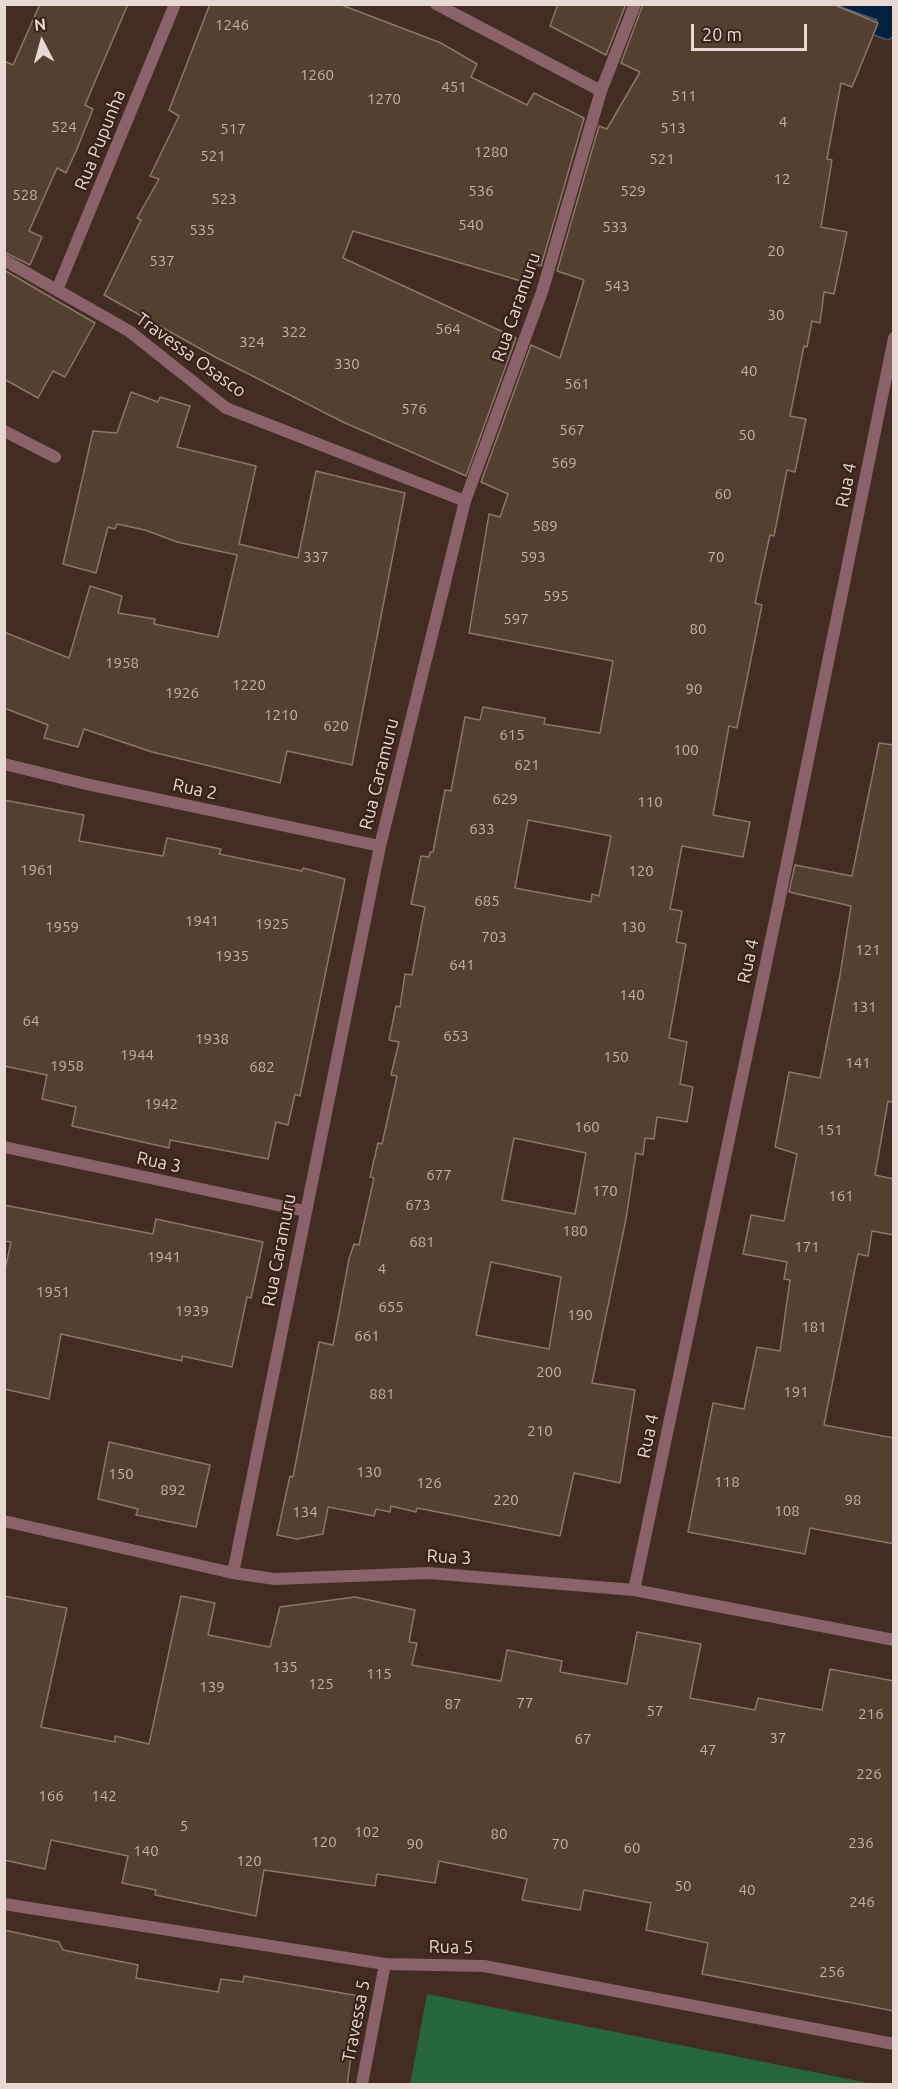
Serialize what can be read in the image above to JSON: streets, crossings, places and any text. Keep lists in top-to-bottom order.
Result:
{
  "streets": {
    "street": [
      "Rua Pupunha",
      "Rua Caramuru",
      "Travessa Osasco",
      "Rua 4",
      "Rua 2",
      "Rua 3",
      "Rua 5",
      "Travessa 5"
    ]
  },
  "crossings": [
    ["Rua Pupunha", "Travessa Osasco"],
    ["Rua Caramuru", "Travessa Osasco"],
    ["Rua Caramuru", "Rua 2"],
    ["Rua Caramuru", "Rua 3"],
    ["Rua 4", "Rua 3"],
    ["Rua 5", "Travessa 5"]
  ],
  "house_numbers": [
    "1246",
    "1260",
    "451",
    "511",
    "1270",
    "4",
    "524",
    "513",
    "517",
    "1280",
    "521",
    "521",
    "12",
    "536",
    "529",
    "528",
    "523",
    "540",
    "533",
    "535",
    "20",
    "537",
    "543",
    "30",
    "564",
    "322",
    "324",
    "330",
    "40",
    "561",
    "576",
    "567",
    "50",
    "569",
    "60",
    "589",
    "337",
    "593",
    "70",
    "595",
    "597",
    "80",
    "1958",
    "1220",
    "90",
    "1926",
    "1210",
    "620",
    "615",
    "100",
    "621",
    "629",
    "110",
    "633",
    "1961",
    "120",
    "685",
    "1941",
    "1925",
    "1959",
    "130",
    "703",
    "121",
    "1935",
    "641",
    "140",
    "131",
    "64",
    "653",
    "1938",
    "1944",
    "150",
    "141",
    "1958",
    "682",
    "1942",
    "160",
    "151",
    "677",
    "170",
    "161",
    "673",
    "180",
    "681",
    "171",
    "1941",
    "4",
    "1951",
    "655",
    "1939",
    "190",
    "181",
    "661",
    "200",
    "191",
    "881",
    "210",
    "130",
    "150",
    "118",
    "126",
    "892",
    "220",
    "98",
    "108",
    "134",
    "135",
    "115",
    "125",
    "139",
    "77",
    "87",
    "57",
    "216",
    "37",
    "67",
    "47",
    "226",
    "166",
    "142",
    "5",
    "102",
    "80",
    "120",
    "236",
    "90",
    "70",
    "60",
    "140",
    "120",
    "50",
    "40",
    "246",
    "256"
  ],
  "scale_bar": "20 m",
  "north": "top"
}
